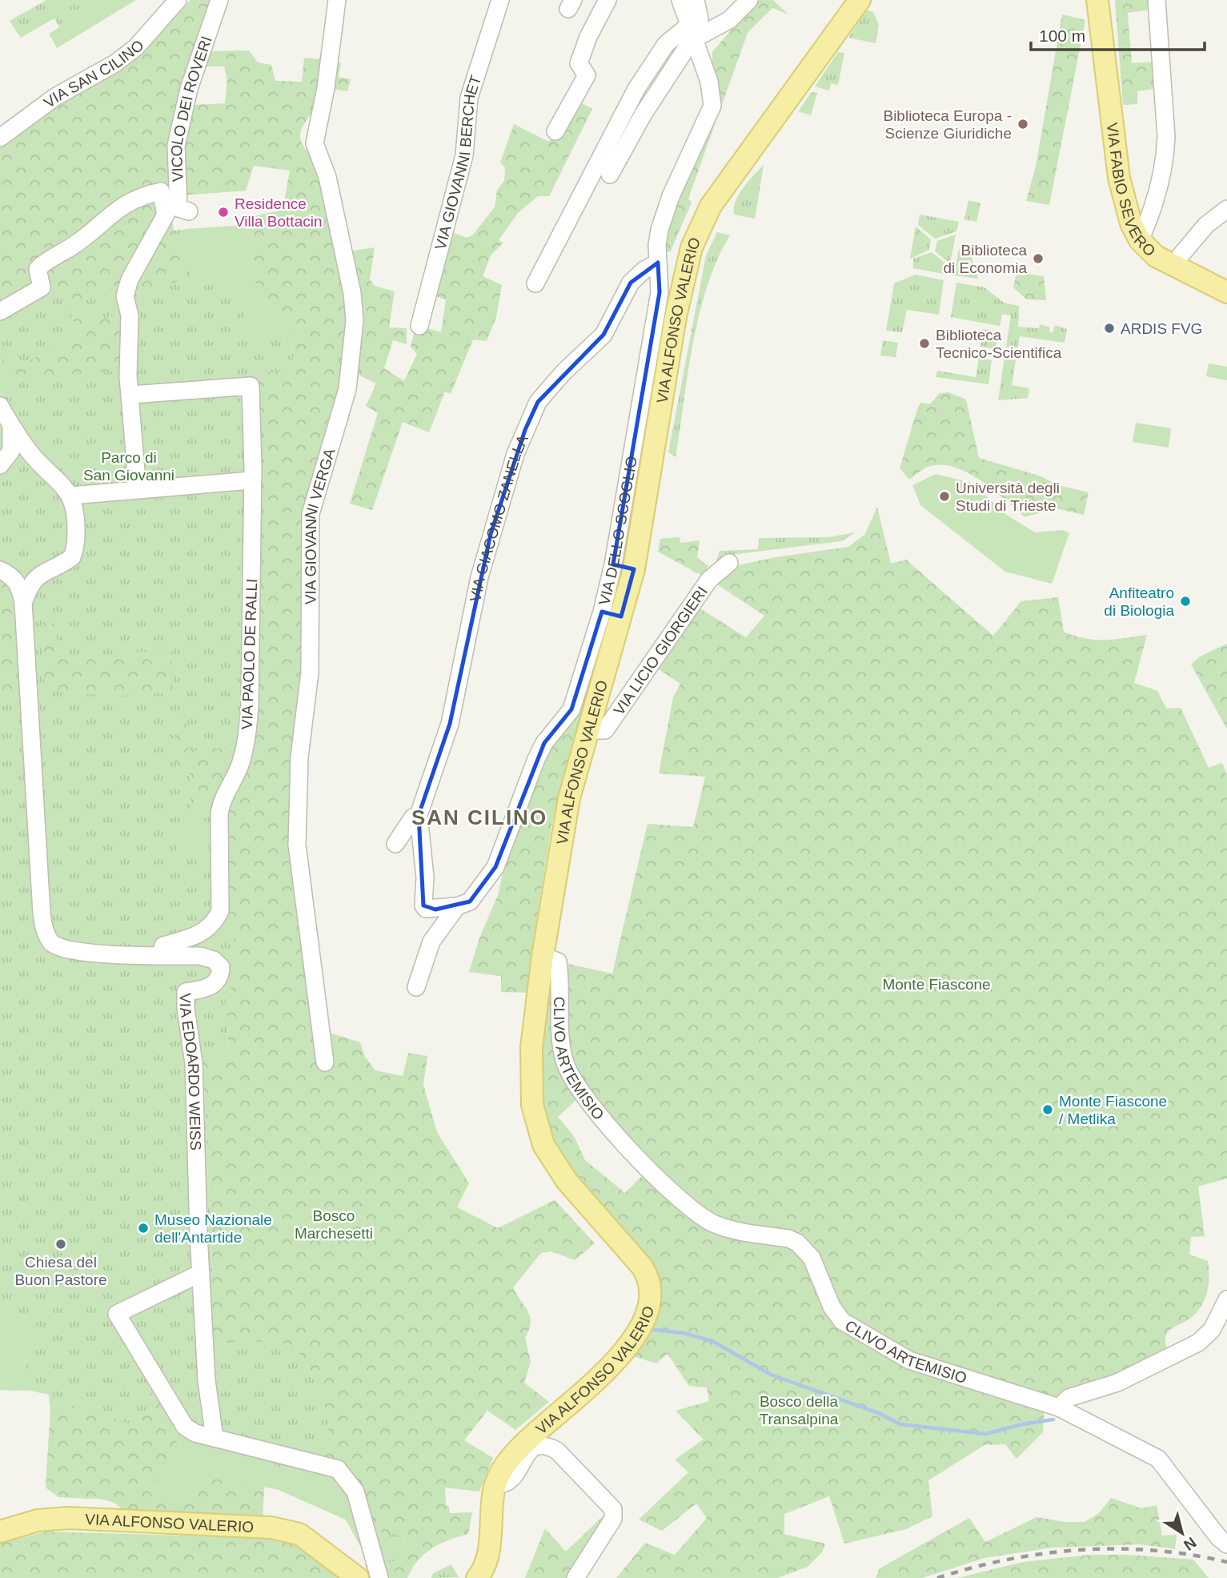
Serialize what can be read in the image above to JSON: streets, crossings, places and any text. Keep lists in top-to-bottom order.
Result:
{
  "streets": {
    "main road": ["VIA FABIO SEVERO", "VIA ALFONSO VALERIO"],
    "street": [
      "VIA SAN CILINO",
      "VICOLO DEI ROVERI",
      "VIA GIOVANNI BERCHET",
      "VIA GIACOMO ZANELLA",
      "VIA GIOVANNI VERGA",
      "VIA DELLO SCOGLIO",
      "VIA LICIO GIORGIERI",
      "VIA PAOLO DE RALLI",
      "CLIVO ARTEMISIO",
      "VIA EDOARDO WEISS"
    ]
  },
  "crossings": [
    ["VIA ALFONSO VALERIO", "VIA DELLO SCOGLIO"],
    ["VIA ALFONSO VALERIO", "VIA LICIO GIORGIERI"],
    ["VIA ALFONSO VALERIO", "CLIVO ARTEMISIO"],
    ["VIA GIACOMO ZANELLA", "VIA DELLO SCOGLIO"],
    ["VIA PAOLO DE RALLI", "VIA EDOARDO WEISS"]
  ],
  "districts": ["SAN CILINO"],
  "parks": [
    "Parco di San Giovanni",
    "Monte Fiascone",
    "Bosco Marchesetti",
    "Bosco della Transalpina"
  ],
  "places": [
    "Biblioteca Europa - Scienze Giuridiche",
    "Residence Villa Bottacin",
    "Biblioteca di Economia",
    "ARDIS FVG",
    "Biblioteca Tecnico-Scientifica",
    "Università degli Studi di Trieste",
    "Anfiteatro di Biologia",
    "Monte Fiascone / Metlika",
    "Museo Nazionale dell'Antartide",
    "Chiesa del Buon Pastore"
  ],
  "scale_bar": "100 m",
  "north": "bottom right"
}
